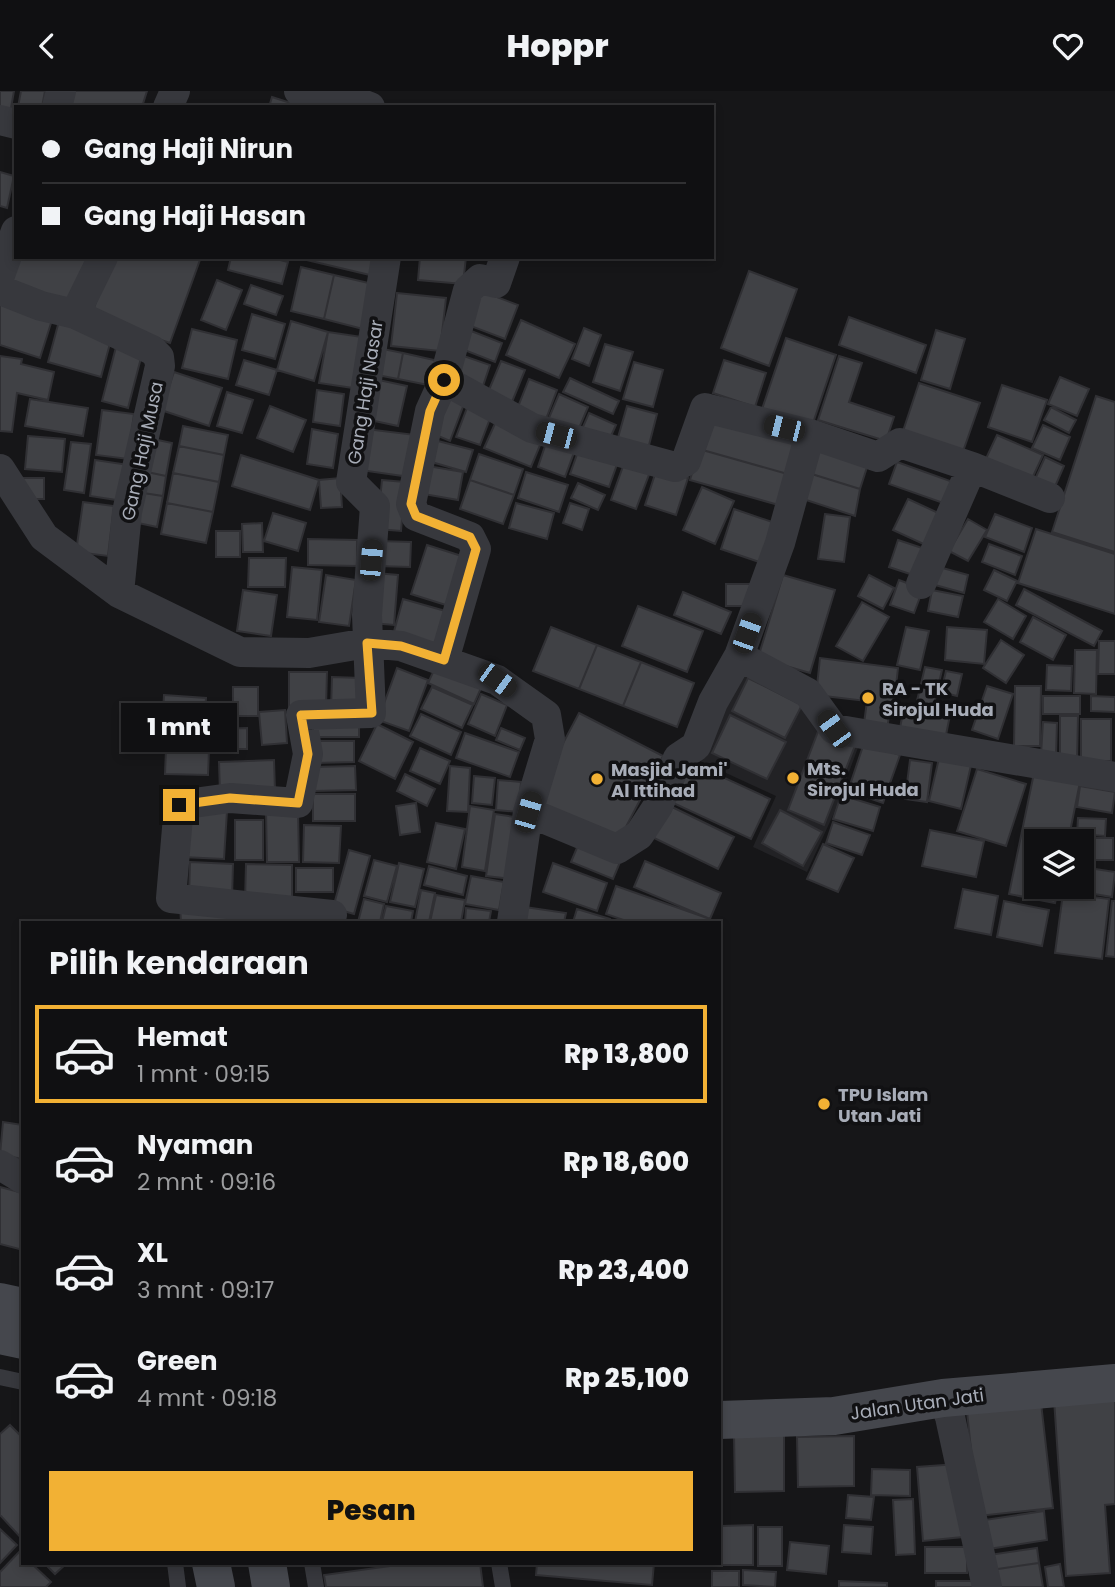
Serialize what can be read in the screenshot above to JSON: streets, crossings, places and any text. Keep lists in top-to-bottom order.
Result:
{
  "streets": {
    "main road": ["Jalan Utan Jati"],
    "street": ["Gang Haji Nasar", "Gang Haji Musa"]
  },
  "places": [
    "RA - TK Sirojul Huda",
    "Mts. Sirojul Huda",
    "Masjid Jami' Al Ittihad",
    "TPU Islam Utan Jati"
  ],
  "page": {
    "header": "Hoppr",
    "banner": ["Gang Haji Nirun", "Gang Haji Hasan"],
    "bubble": "1 mnt",
    "heading": "Pilih kendaraan",
    "list": [
      {
        "name": "Hemat",
        "note": "1 mnt · 09:15",
        "value": "Rp 13,800"
      },
      {
        "name": "Nyaman",
        "note": "2 mnt · 09:16",
        "value": "Rp 18,600"
      },
      {
        "name": "XL",
        "note": "3 mnt · 09:17",
        "value": "Rp 23,400"
      },
      {
        "name": "Green",
        "note": "4 mnt · 09:18",
        "value": "Rp 25,100"
      }
    ],
    "buttons": "Pesan"
  }
}
